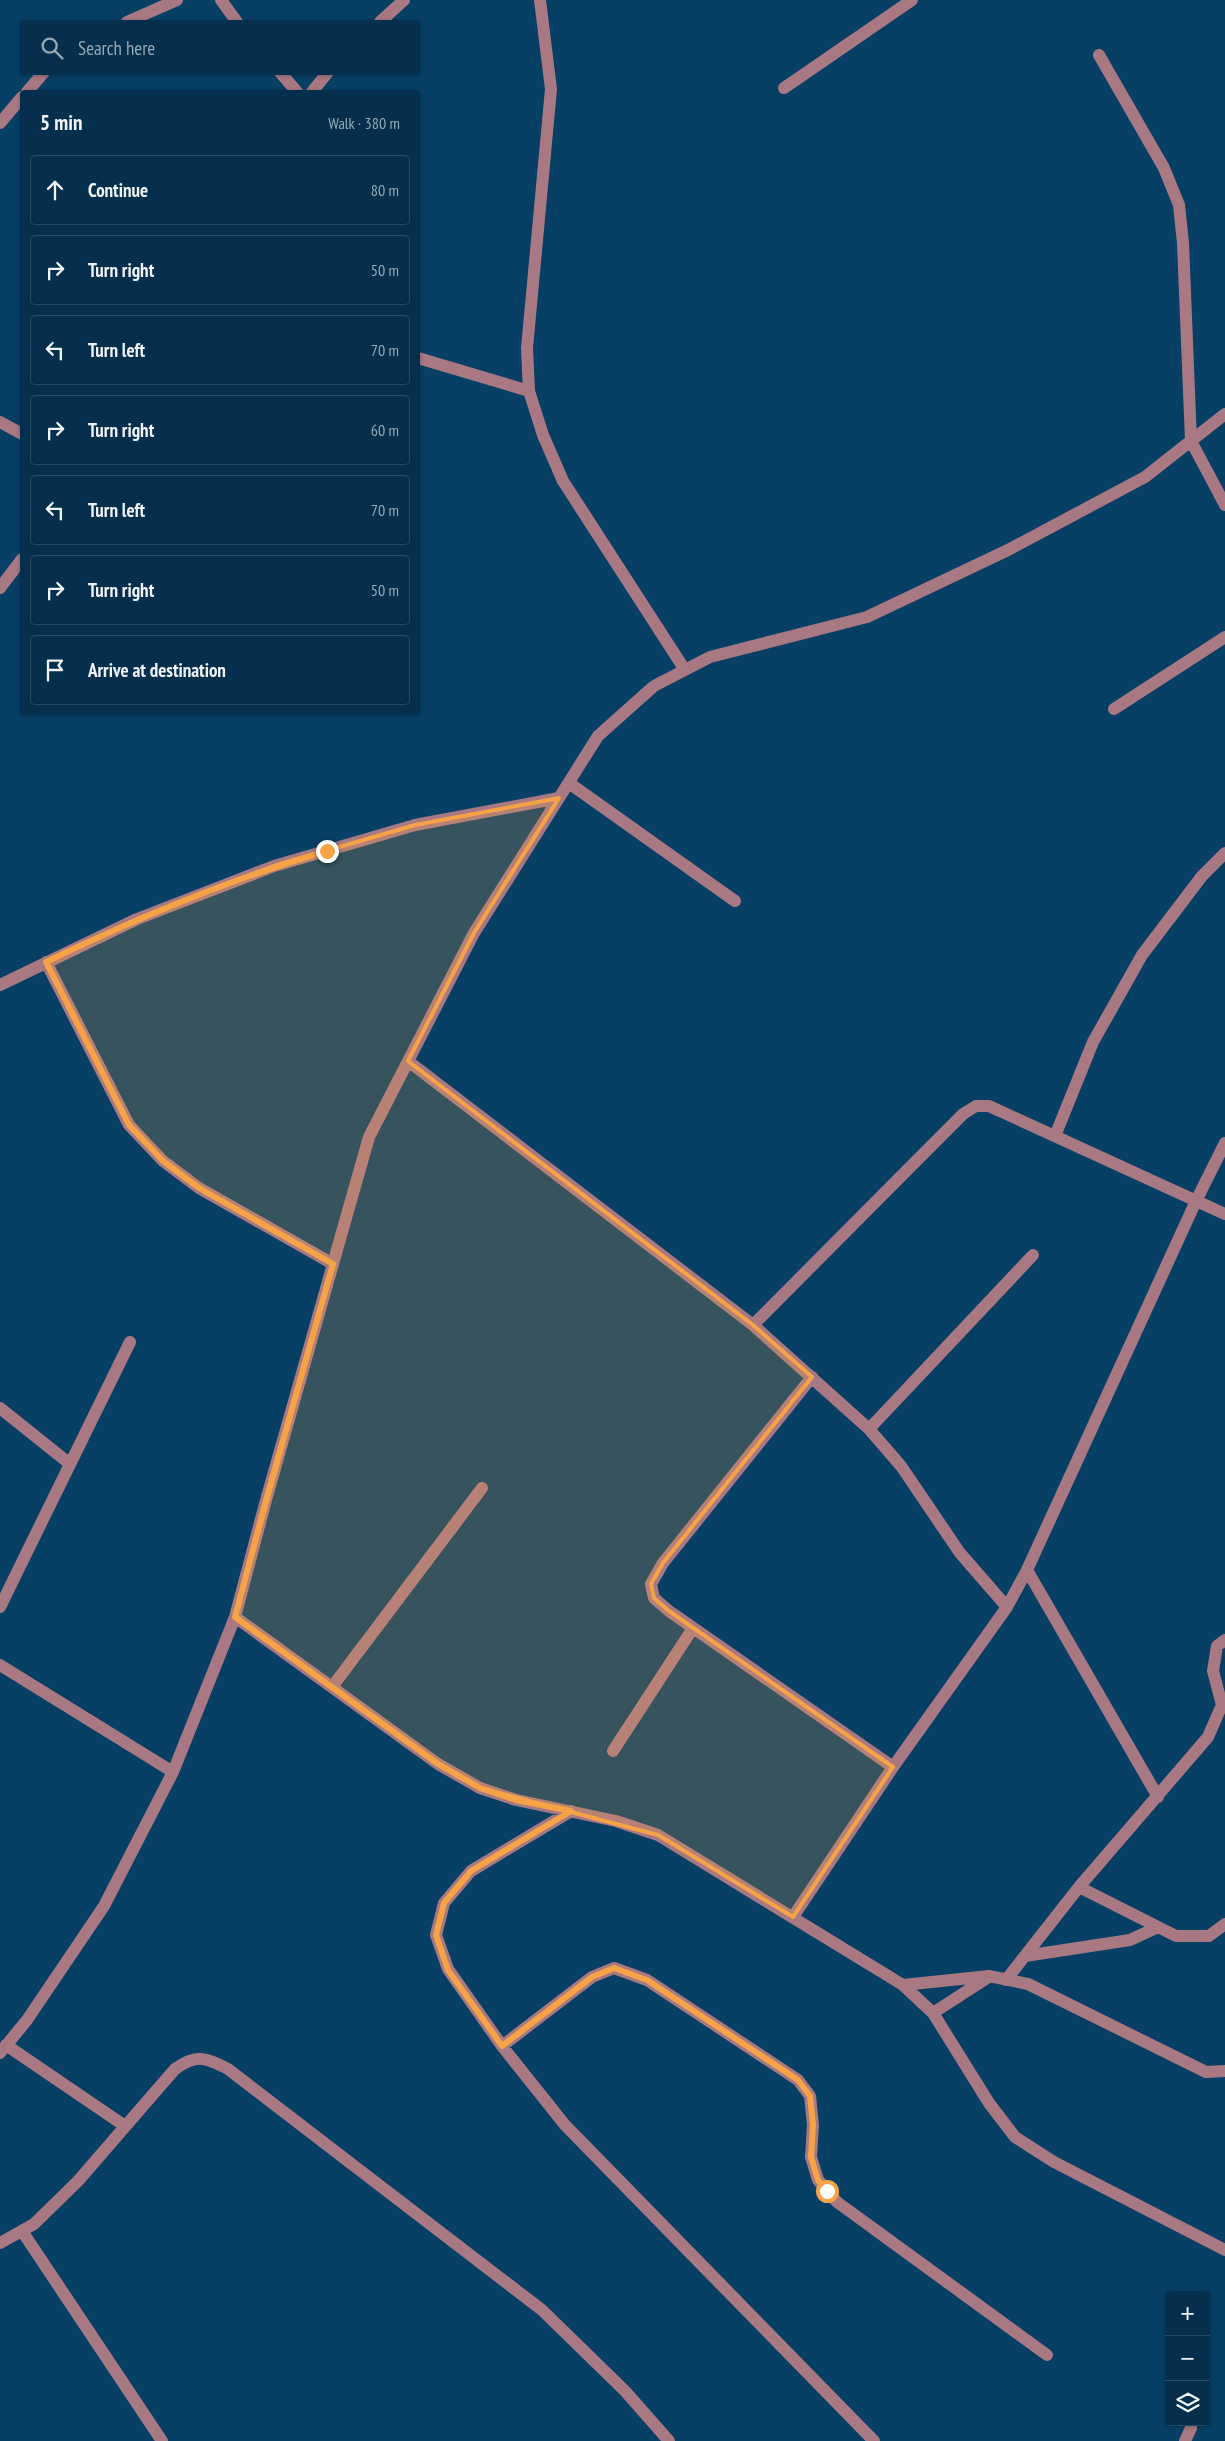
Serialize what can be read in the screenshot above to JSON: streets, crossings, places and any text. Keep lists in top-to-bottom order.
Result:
{
  "page": {
    "search": "Search here",
    "heading": ["5 min", "Walk · 380 m"],
    "list": [
      ["Continue", "80 m"],
      ["Turn right", "50 m"],
      ["Turn left", "70 m"],
      ["Turn right", "60 m"],
      ["Turn left", "70 m"],
      ["Turn right", "50 m"],
      "Arrive at destination"
    ],
    "map_buttons": ["+", "−"]
  }
}
